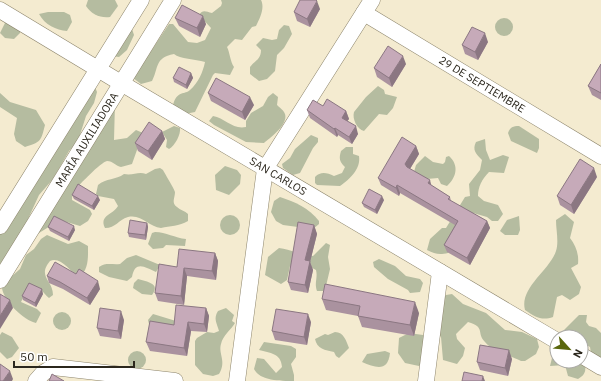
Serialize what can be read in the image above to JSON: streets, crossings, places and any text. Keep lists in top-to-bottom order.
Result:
{
  "streets": {
    "street": ["29 DE SEPTIEMBRE", "MARÍA AUXILIADORA", "SAN CARLOS"]
  },
  "crossings": [
    ["MARÍA AUXILIADORA", "SAN CARLOS"]
  ],
  "scale_bar": "50 m",
  "north": "bottom right"
}
